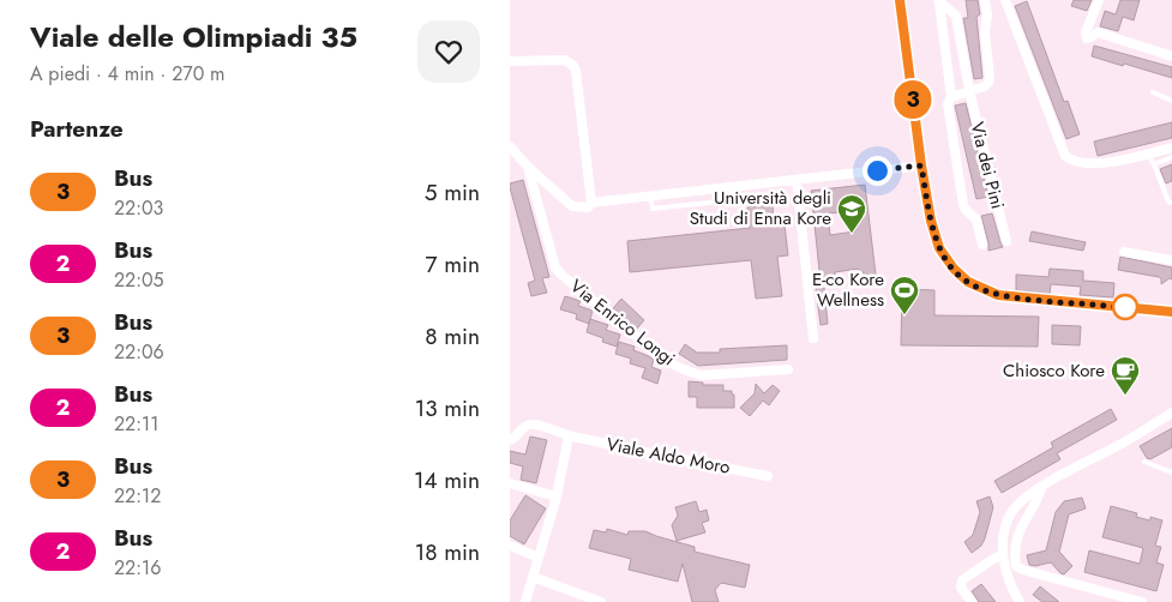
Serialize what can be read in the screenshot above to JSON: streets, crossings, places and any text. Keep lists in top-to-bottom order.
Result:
{
  "streets": {
    "street": ["Via dei Pini", "Via Enrico Longi", "Viale Aldo Moro"]
  },
  "places": {
    "school or university": ["Università degli Studi di Enna Kore"],
    "sports": ["E-co Kore Wellness"],
    "cafe": ["Chiosco Kore"]
  },
  "lines": ["bus line 3"],
  "page": {
    "heading": [
      ["Viale delle Olimpiadi 35", "A piedi · 4 min · 270 m"],
      "Partenze"
    ],
    "on_map": "3",
    "list": [
      {
        "mark": "3",
        "name": "Bus",
        "note": "22:03",
        "value": "5 min"
      },
      {
        "mark": "2",
        "name": "Bus",
        "note": "22:05",
        "value": "7 min"
      },
      {
        "mark": "3",
        "name": "Bus",
        "note": "22:06",
        "value": "8 min"
      },
      {
        "mark": "2",
        "name": "Bus",
        "note": "22:11",
        "value": "13 min"
      },
      {
        "mark": "3",
        "name": "Bus",
        "note": "22:12",
        "value": "14 min"
      },
      {
        "mark": "2",
        "name": "Bus",
        "note": "22:16",
        "value": "18 min"
      }
    ]
  }
}
